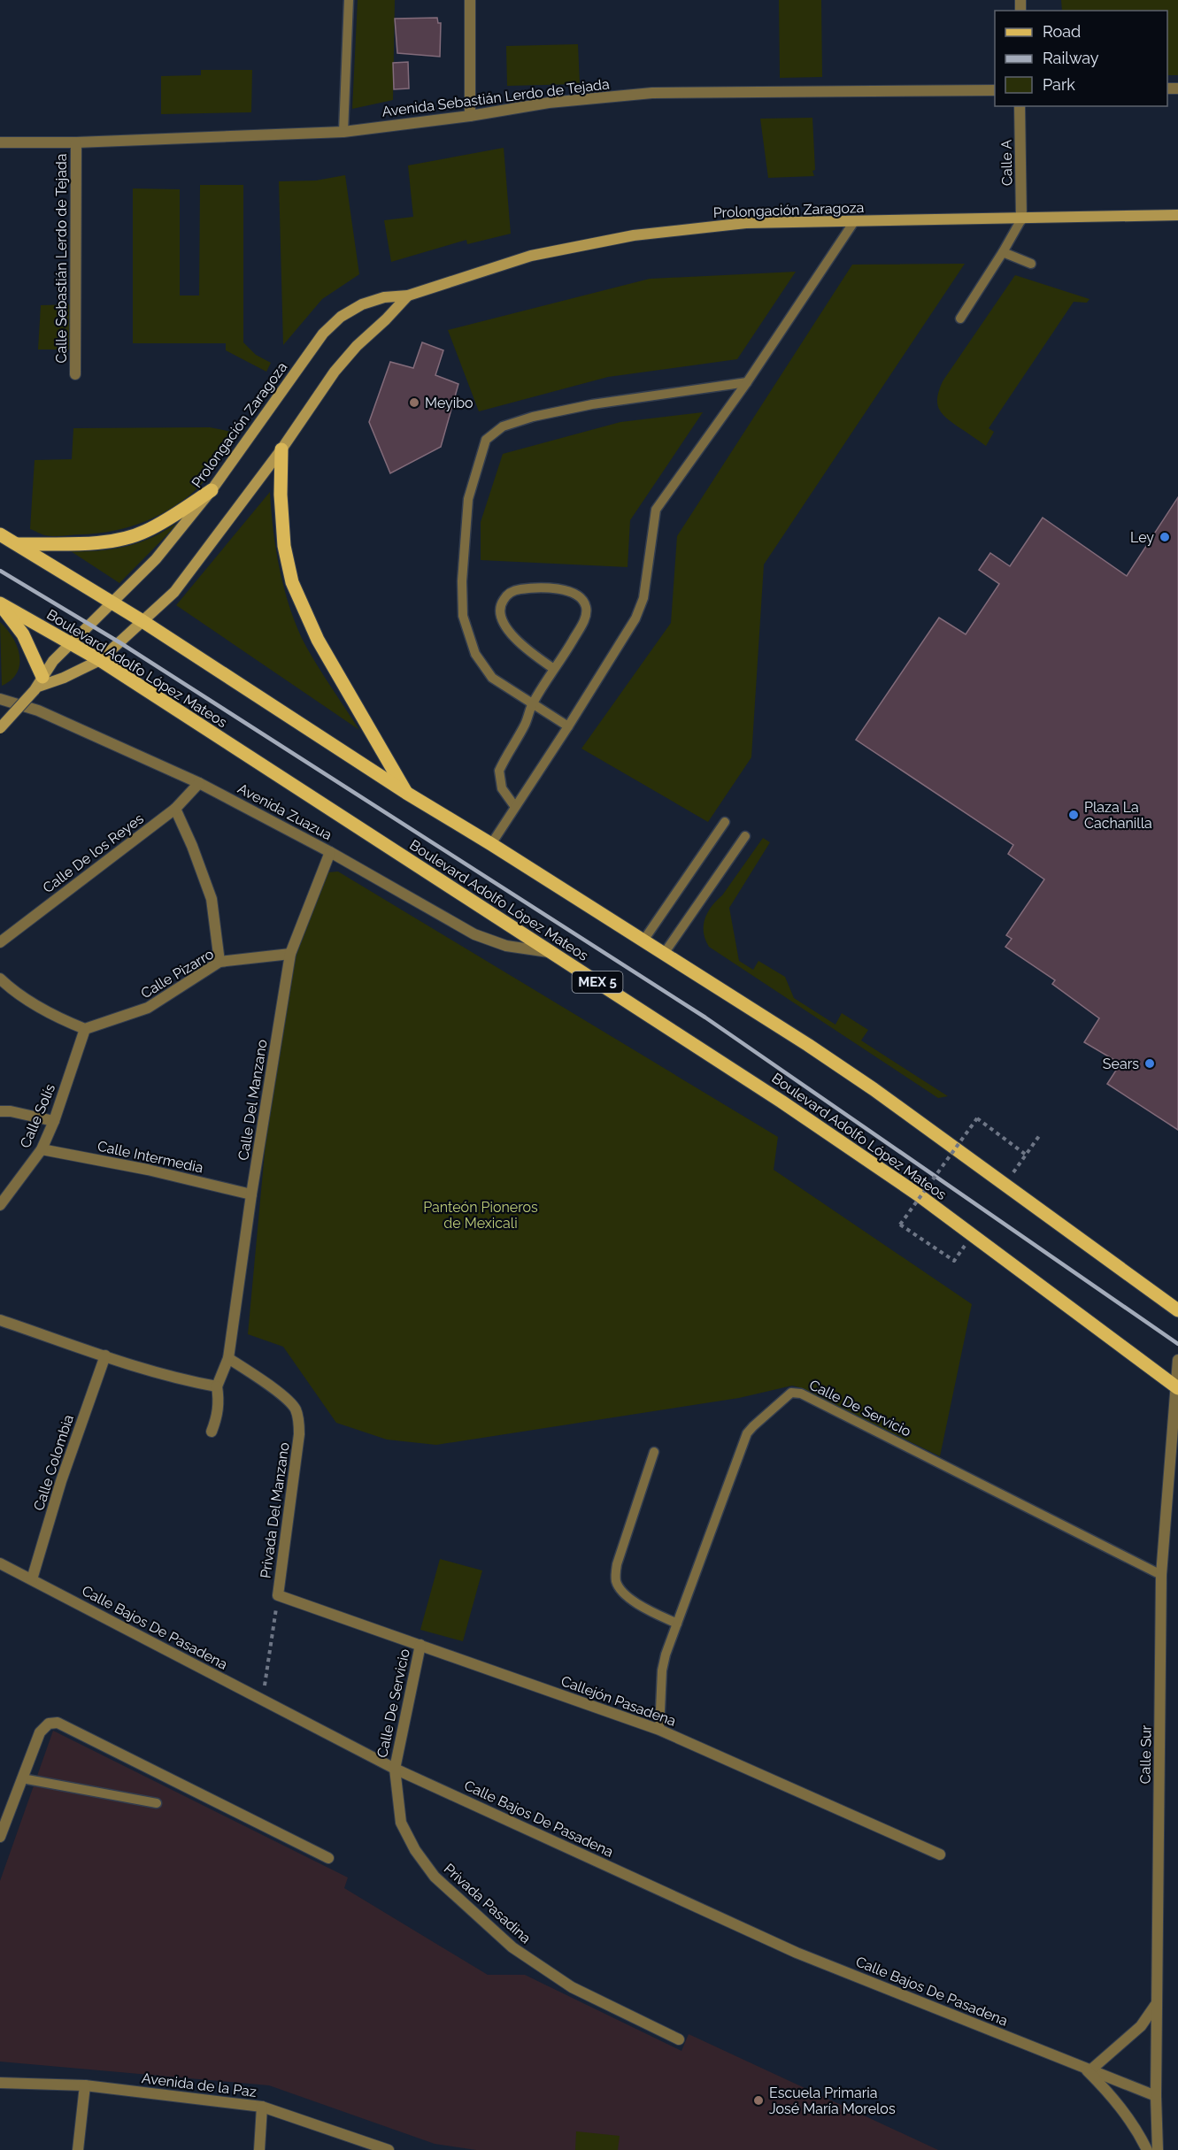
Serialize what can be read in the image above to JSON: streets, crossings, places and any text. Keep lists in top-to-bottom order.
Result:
{
  "streets": {
    "main road": ["Prolongación Zaragoza", "Boulevard Adolfo López Mateos", "MEX 5"],
    "street": [
      "Avenida Sebastián Lerdo de Tejada",
      "Calle A",
      "Calle Sebastián Lerdo de Tejada",
      "Avenida Zuazua",
      "Calle De los Reyes",
      "Calle Pizarro",
      "Calle Del Manzano",
      "Calle Solís",
      "Calle Intermedia",
      "Calle De Servicio",
      "Calle Colombia",
      "Privada Del Manzano",
      "Calle Bajos De Pasadena",
      "Callejón Pasadena",
      "Calle Sur",
      "Privada Pasadina",
      "Avenida de la Paz"
    ]
  },
  "crossings": [
    ["Avenida Sebastián Lerdo de Tejada", "Calle Sebastián Lerdo de Tejada"],
    ["Calle A", "Prolongación Zaragoza"],
    ["Prolongación Zaragoza", "Boulevard Adolfo López Mateos"],
    ["Boulevard Adolfo López Mateos", "Avenida Zuazua"],
    ["Boulevard Adolfo López Mateos", "Calle Sur"],
    ["Avenida Zuazua", "Calle De los Reyes"],
    ["Avenida Zuazua", "Calle Del Manzano"],
    ["Calle Pizarro", "Calle Del Manzano"],
    ["Calle Pizarro", "Calle Solís"],
    ["Calle Del Manzano", "Calle Intermedia"],
    ["Calle Del Manzano", "Privada Del Manzano"],
    ["Calle Solís", "Calle Intermedia"],
    ["Calle De Servicio", "Calle Bajos De Pasadena"],
    ["Calle De Servicio", "Callejón Pasadena"],
    ["Calle De Servicio", "Calle Sur"],
    ["Calle De Servicio", "Privada Pasadina"],
    ["Calle Colombia", "Calle Bajos De Pasadena"],
    ["Privada Del Manzano", "Calle Bajos De Pasadena"],
    ["Privada Del Manzano", "Callejón Pasadena"],
    ["Calle Bajos De Pasadena", "Calle Sur"],
    ["Calle Bajos De Pasadena", "Privada Pasadina"]
  ],
  "parks": ["Panteón Pioneros de Mexicali"],
  "places": [
    "Meyibo",
    "Ley",
    "Plaza La Cachanilla",
    "Sears",
    "Escuela Primaria José María Morelos"
  ],
  "legend": ["Road", "Railway", "Park"]
}
